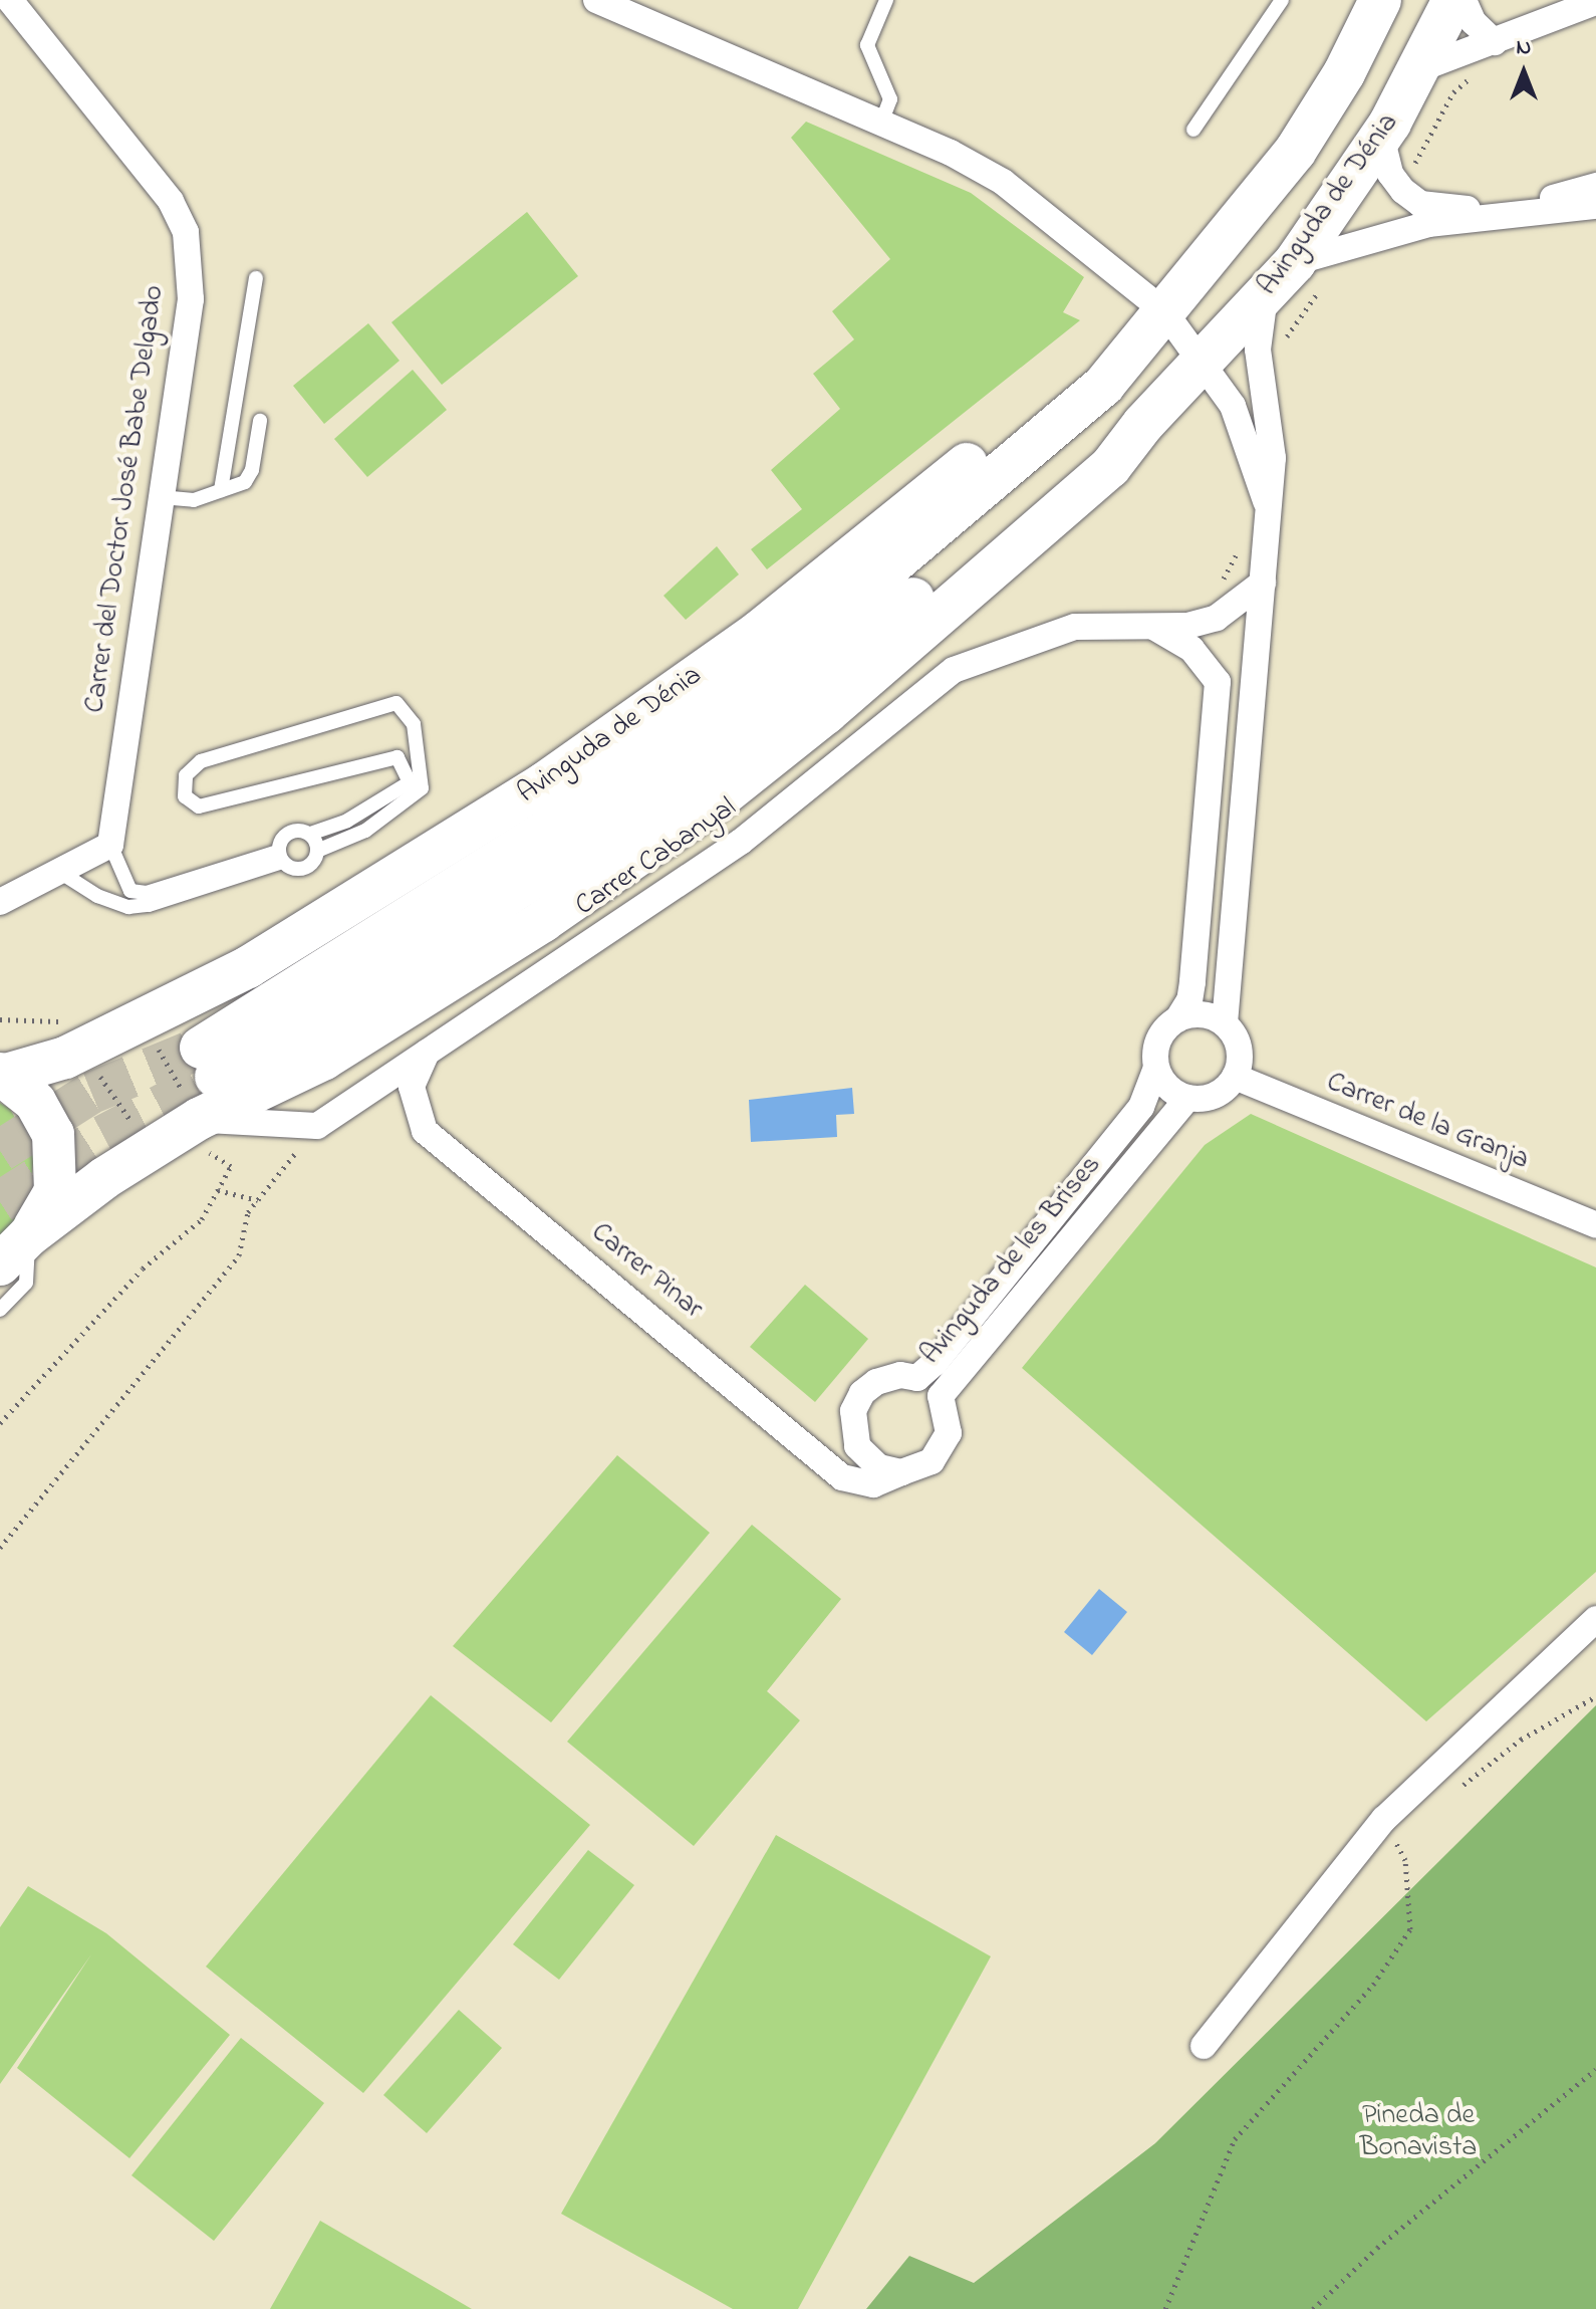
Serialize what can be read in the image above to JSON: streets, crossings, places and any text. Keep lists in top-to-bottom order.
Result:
{
  "streets": {
    "main road": ["Avinguda de Dénia"],
    "street": [
      "Carrer del Doctor José Babe Delgado",
      "Carrer Cabanyal",
      "Carrer de la Granja",
      "Avinguda de les Brises",
      "Carrer Pinar"
    ]
  },
  "crossings": [
    ["Carrer Cabanyal", "Carrer Pinar"],
    ["Carrer de la Granja", "Avinguda de les Brises"],
    ["Avinguda de les Brises", "Carrer Pinar"]
  ],
  "parks": ["Pineda de Bonavista"],
  "north": "top"
}
